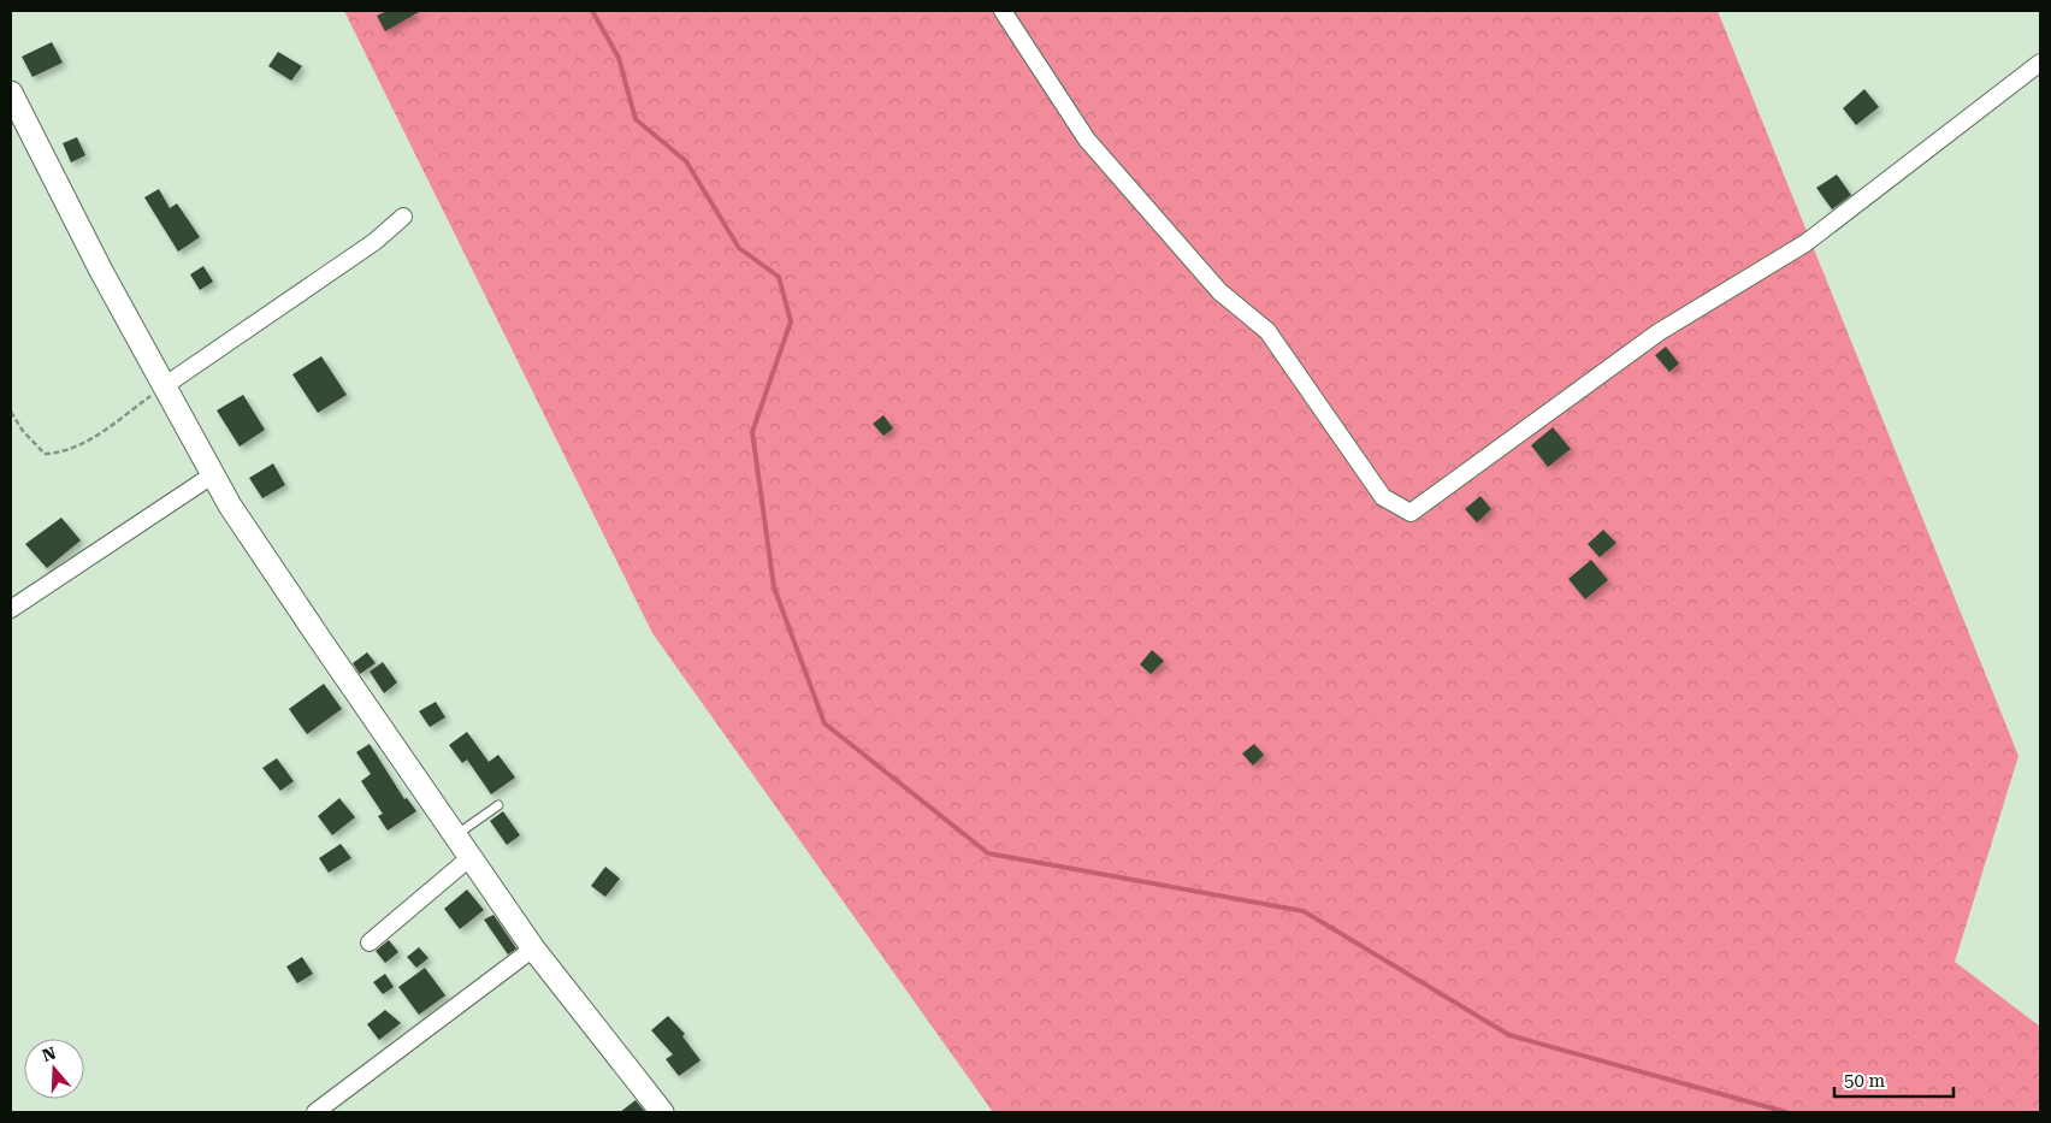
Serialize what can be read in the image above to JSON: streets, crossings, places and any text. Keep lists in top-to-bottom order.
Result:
{
  "scale_bar": "50 m",
  "north": "top"
}
